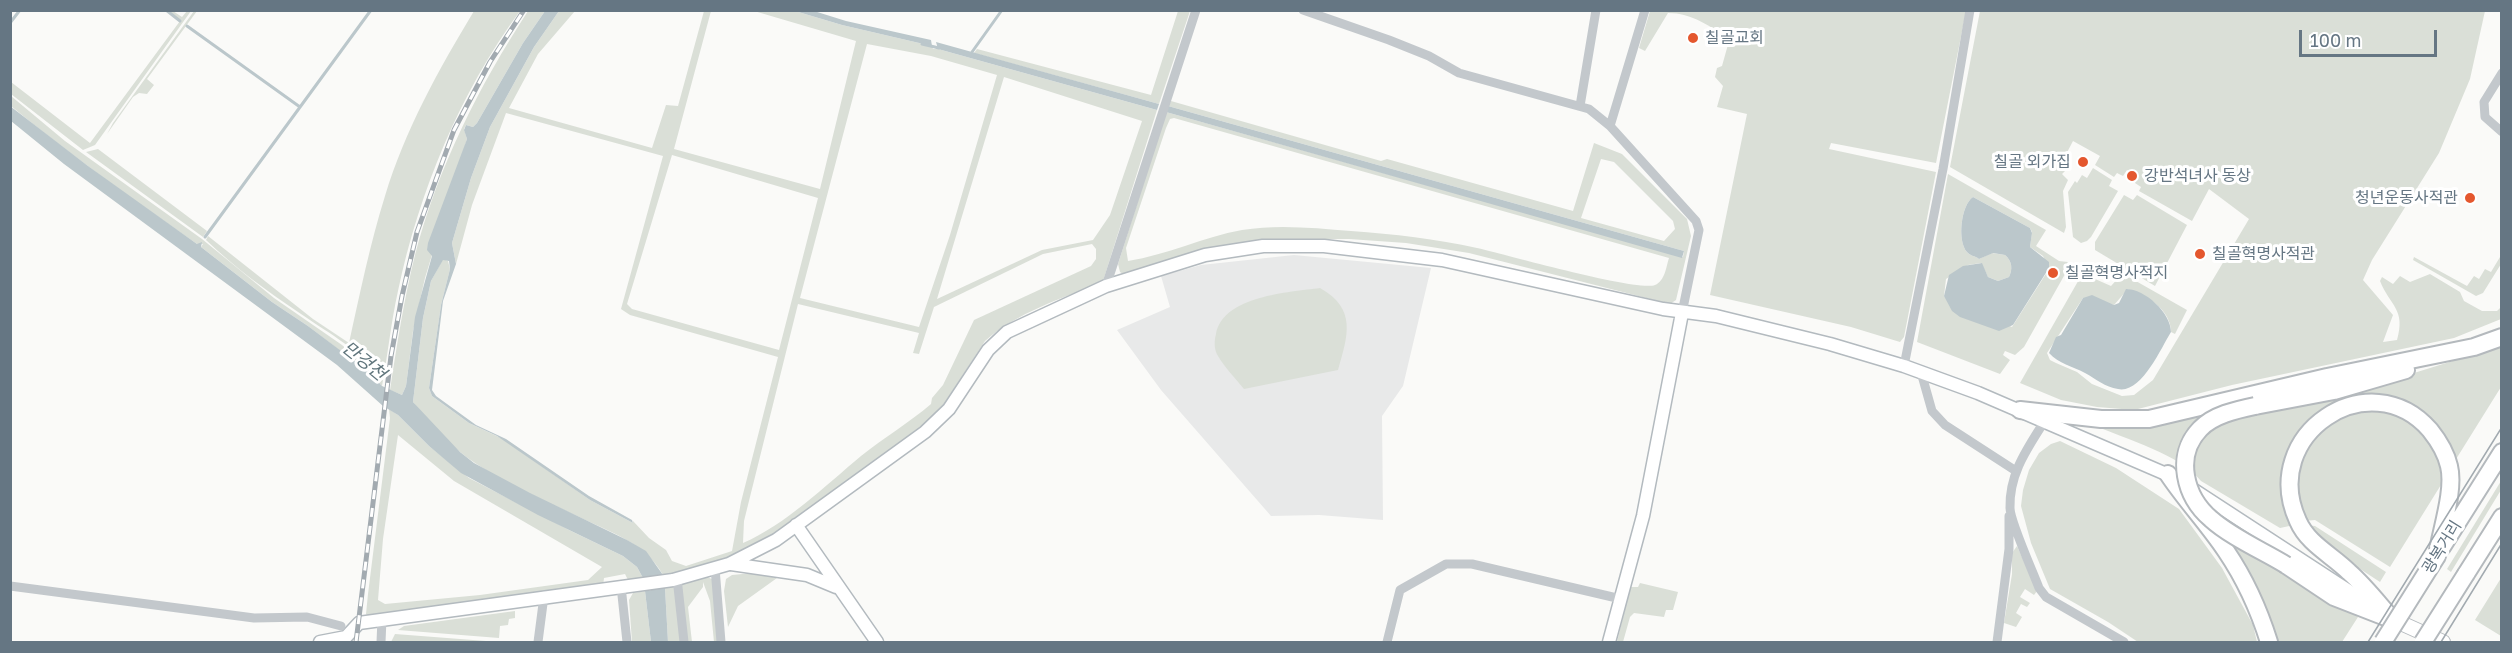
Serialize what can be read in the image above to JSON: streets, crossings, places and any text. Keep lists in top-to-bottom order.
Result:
{
  "streets": {
    "highway": ["광복거리"]
  },
  "water": ["만겅천"],
  "places": [
    "칠골교회",
    "칠골 외가집",
    "강반석녀사 동상",
    "청년운동사적관",
    "칠골혁명사적관",
    "칠골혁명사적지"
  ],
  "scale_bar": "100 m"
}
